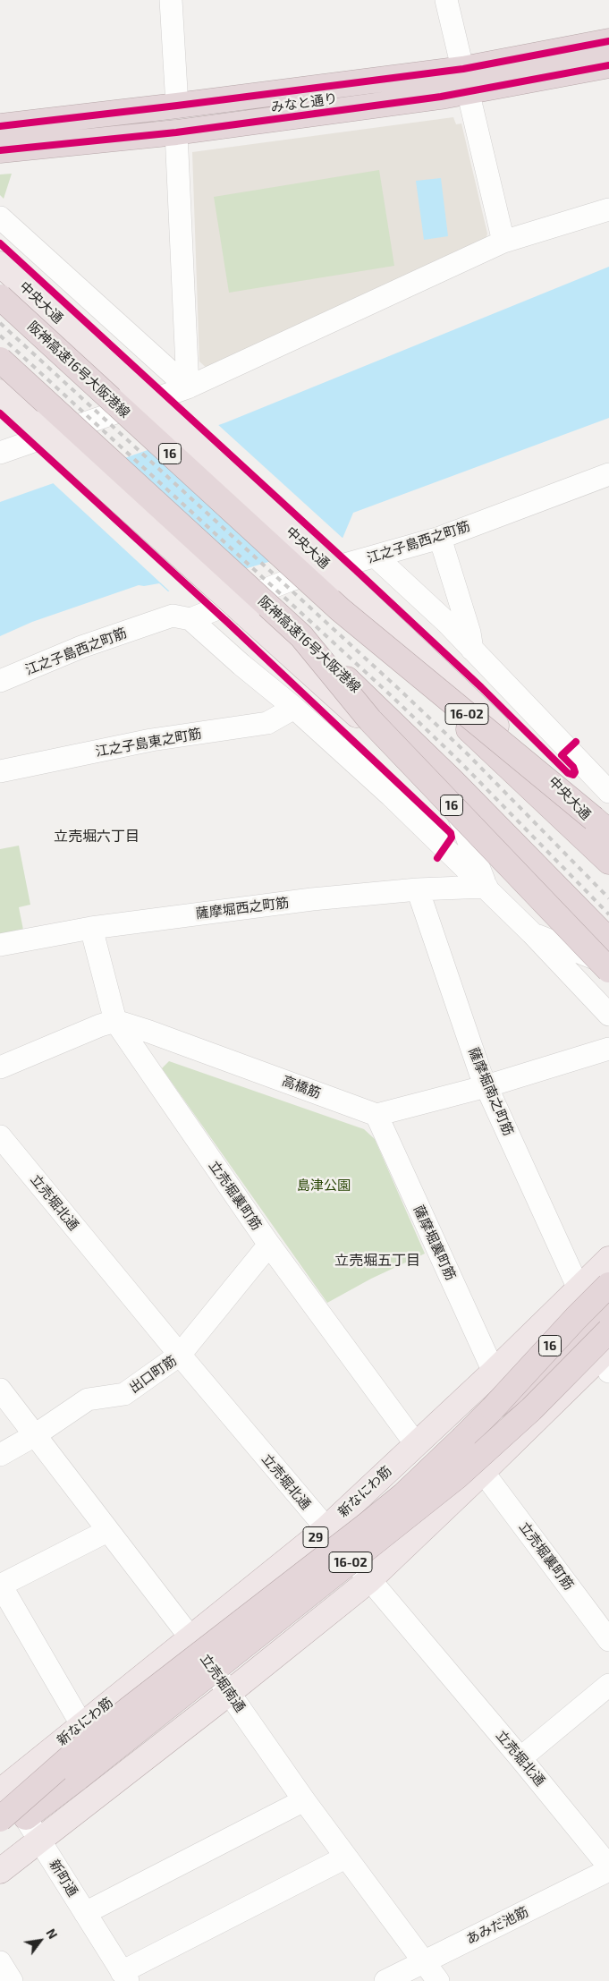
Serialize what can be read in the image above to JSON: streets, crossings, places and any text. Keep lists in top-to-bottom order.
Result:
{
  "streets": {
    "highway": [
      "みなと通り",
      "阪神高速16号大阪港線",
      "16",
      "16-02"
    ],
    "main road": ["中央大通", "新なにわ筋", "29"],
    "street": [
      "江之子島西之町筋",
      "江之子島東之町筋",
      "薩摩堀西之町筋",
      "高橋筋",
      "薩摩堀南之町筋",
      "立売堀裏町筋",
      "立売堀北通",
      "薩摩堀裏町筋",
      "出口町筋",
      "立売堀南通",
      "新町通",
      "あみだ池筋"
    ]
  },
  "crossings": [
    ["阪神高速16号大阪港線", "16"],
    ["阪神高速16号大阪港線", "16-02"],
    ["16", "16-02"],
    ["16-02", "新町通"],
    ["薩摩堀西之町筋", "薩摩堀南之町筋"],
    ["薩摩堀西之町筋", "立売堀裏町筋"],
    ["高橋筋", "立売堀裏町筋"],
    ["高橋筋", "薩摩堀裏町筋"],
    ["薩摩堀南之町筋", "新なにわ筋"],
    ["立売堀裏町筋", "出口町筋"],
    ["立売堀裏町筋", "新なにわ筋"],
    ["立売堀北通", "出口町筋"],
    ["立売堀北通", "新なにわ筋"],
    ["薩摩堀裏町筋", "新なにわ筋"],
    ["出口町筋", "立売堀南通"],
    ["新なにわ筋", "立売堀南通"],
    ["新なにわ筋", "新町通"],
    ["立売堀南通", "あみだ池筋"]
  ],
  "districts": ["立売堀六丁目", "立売堀五丁目"],
  "parks": ["島津公園"],
  "north": "top right"
}
